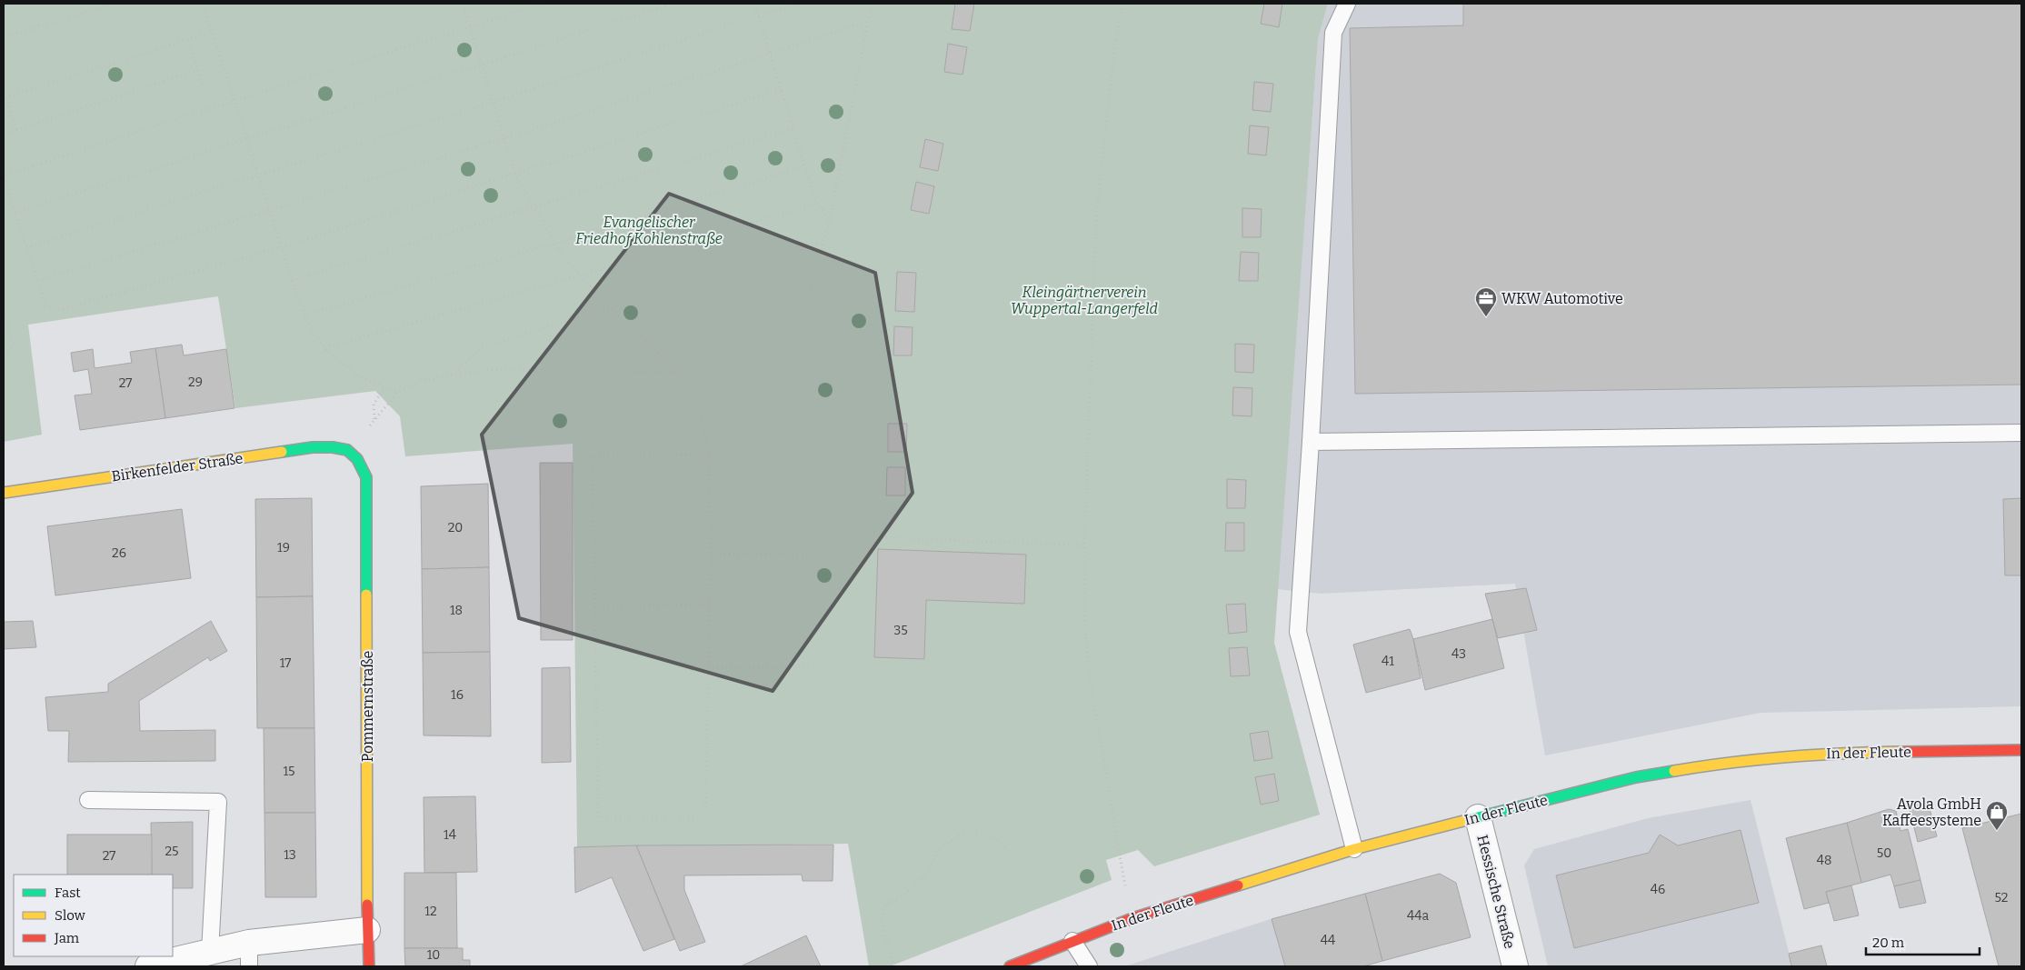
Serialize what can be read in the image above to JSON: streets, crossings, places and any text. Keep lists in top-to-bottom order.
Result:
{
  "streets": {
    "street": [
      "Birkenfelder Straße",
      "Pommernstraße",
      "In der Fleute",
      "Hessische Straße"
    ]
  },
  "crossings": [
    ["Birkenfelder Straße", "Pommernstraße"],
    ["In der Fleute", "Hessische Straße"]
  ],
  "parks": ["Evangelischer Friedhof Kohlenstraße", "Kleingärtnerverein Wuppertal-Langerfeld"],
  "places": {
    "office": ["WKW Automotive"],
    "shop": ["Avola GmbH Kaffeesysteme"]
  },
  "house_numbers": [
    "29",
    "27",
    "20",
    "19",
    "26",
    "18",
    "35",
    "43",
    "41",
    "17",
    "16",
    "15",
    "14",
    "25",
    "50",
    "13",
    "27",
    "48",
    "46",
    "52",
    "12",
    "44a",
    "44",
    "10"
  ],
  "legend": ["Fast", "Slow", "Jam"],
  "scale_bar": "20 m"
}
